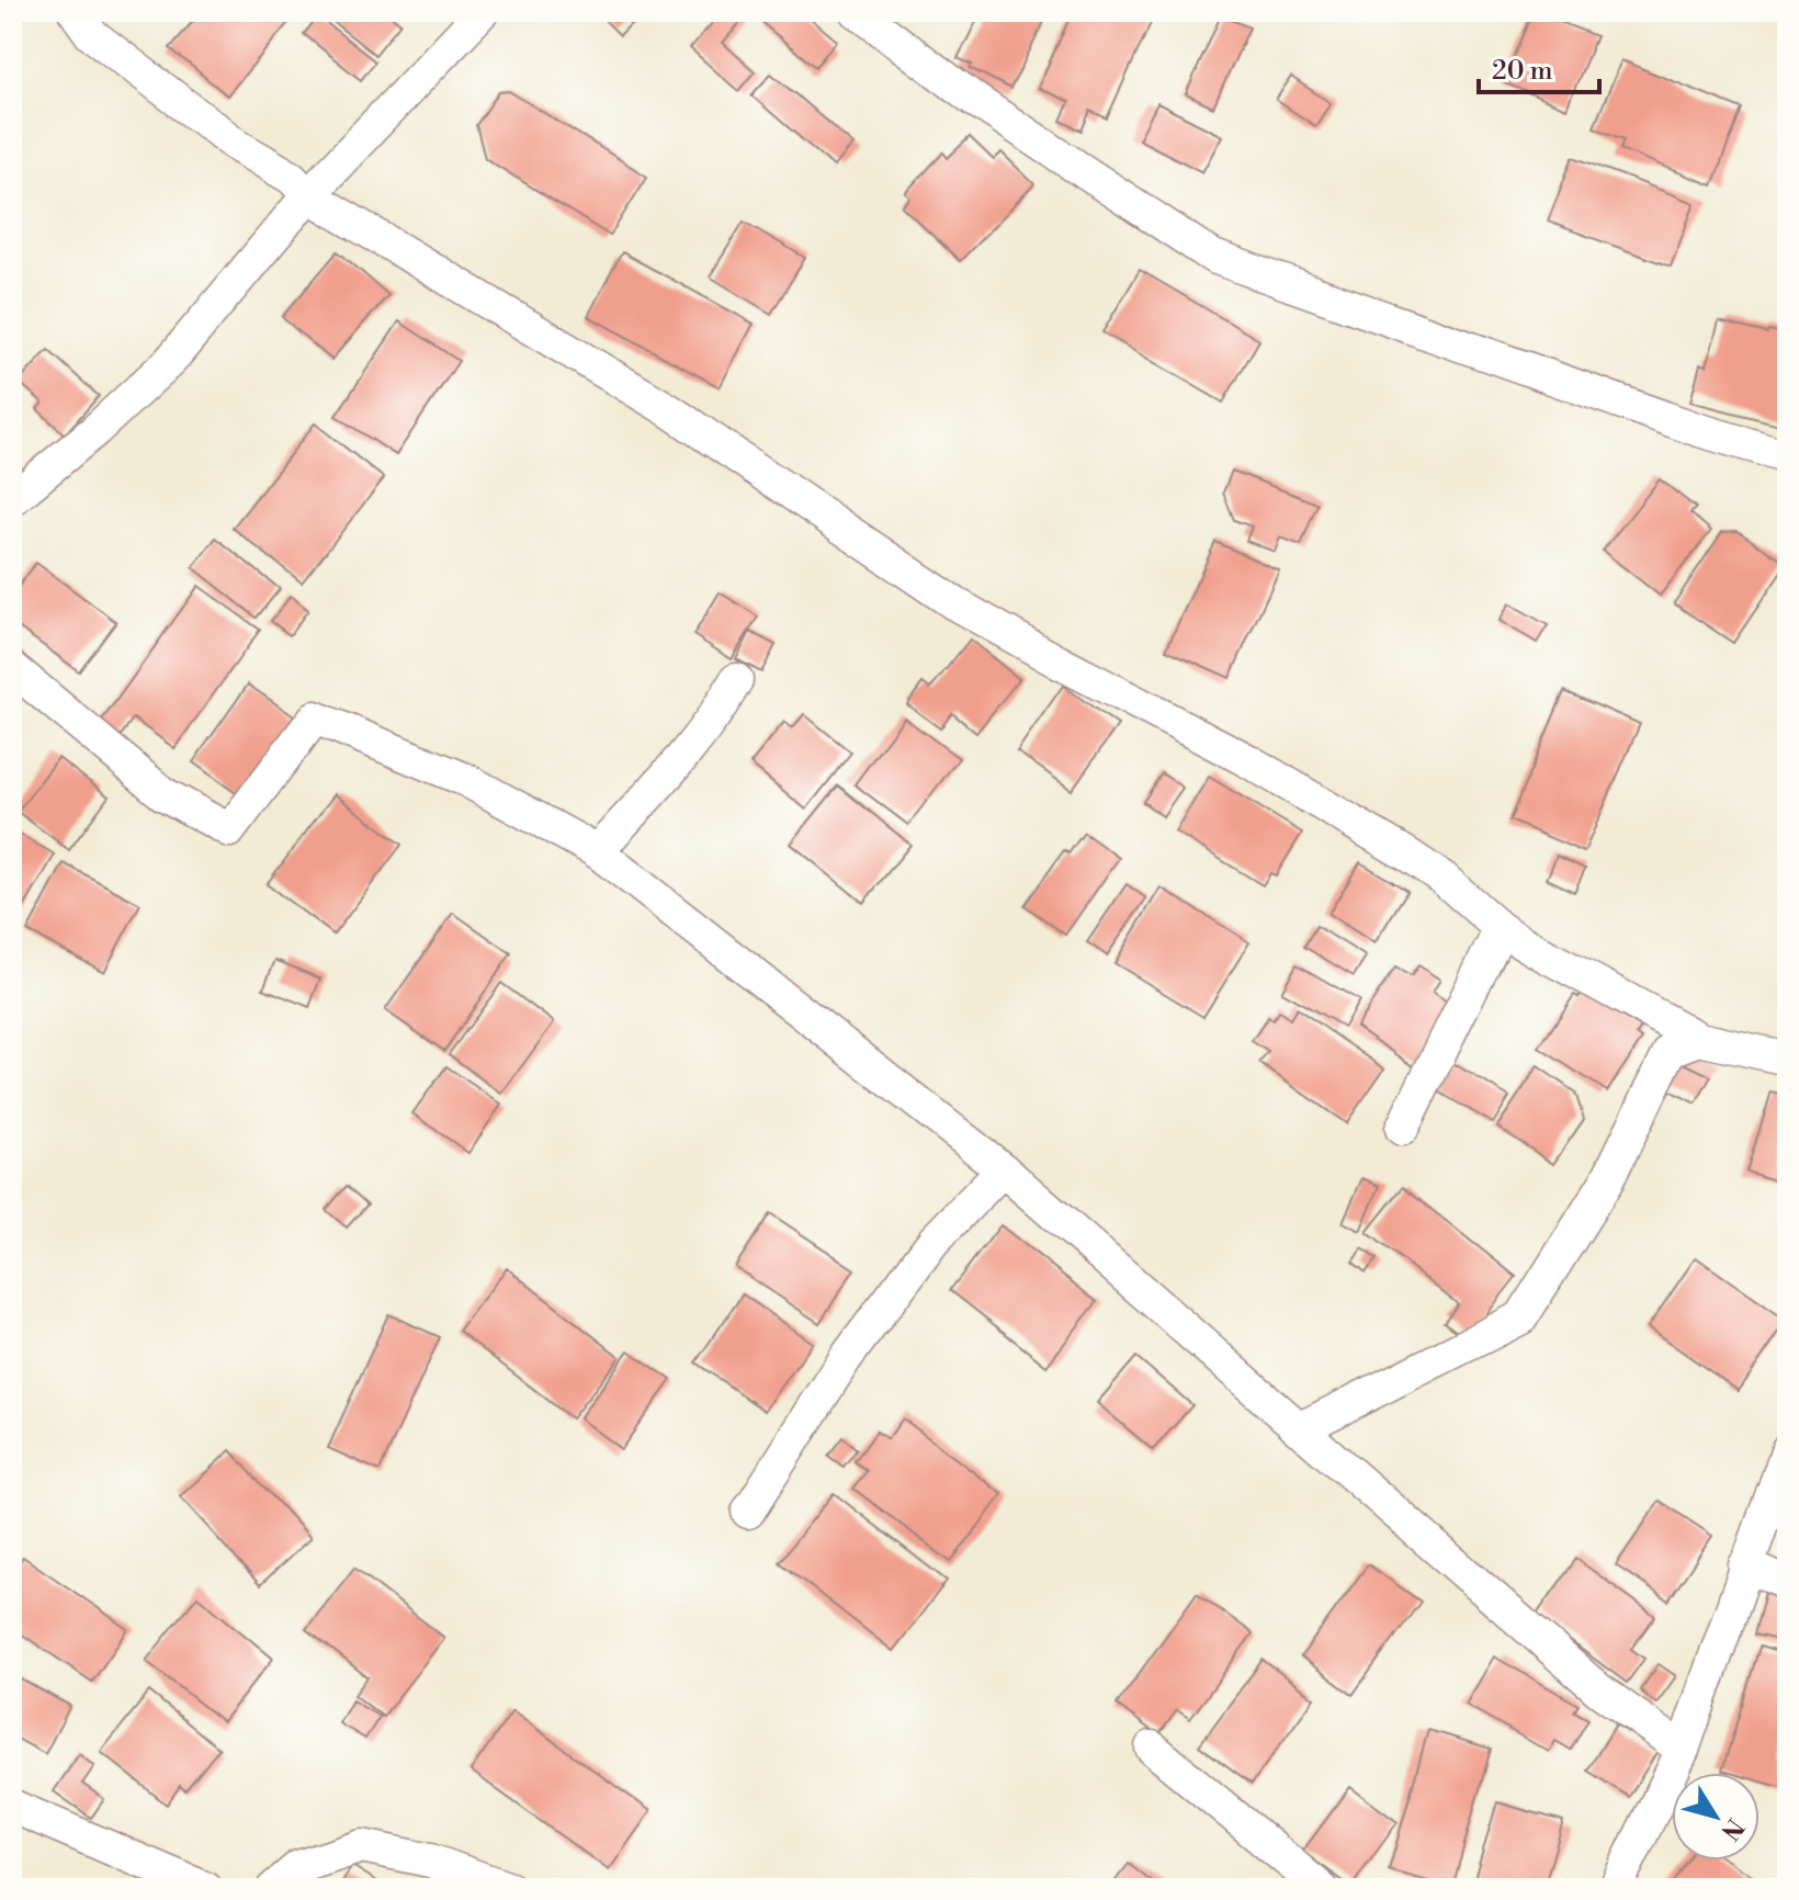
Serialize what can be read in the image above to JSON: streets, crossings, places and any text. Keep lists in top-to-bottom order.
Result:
{
  "scale_bar": "20 m",
  "north": "bottom right"
}
